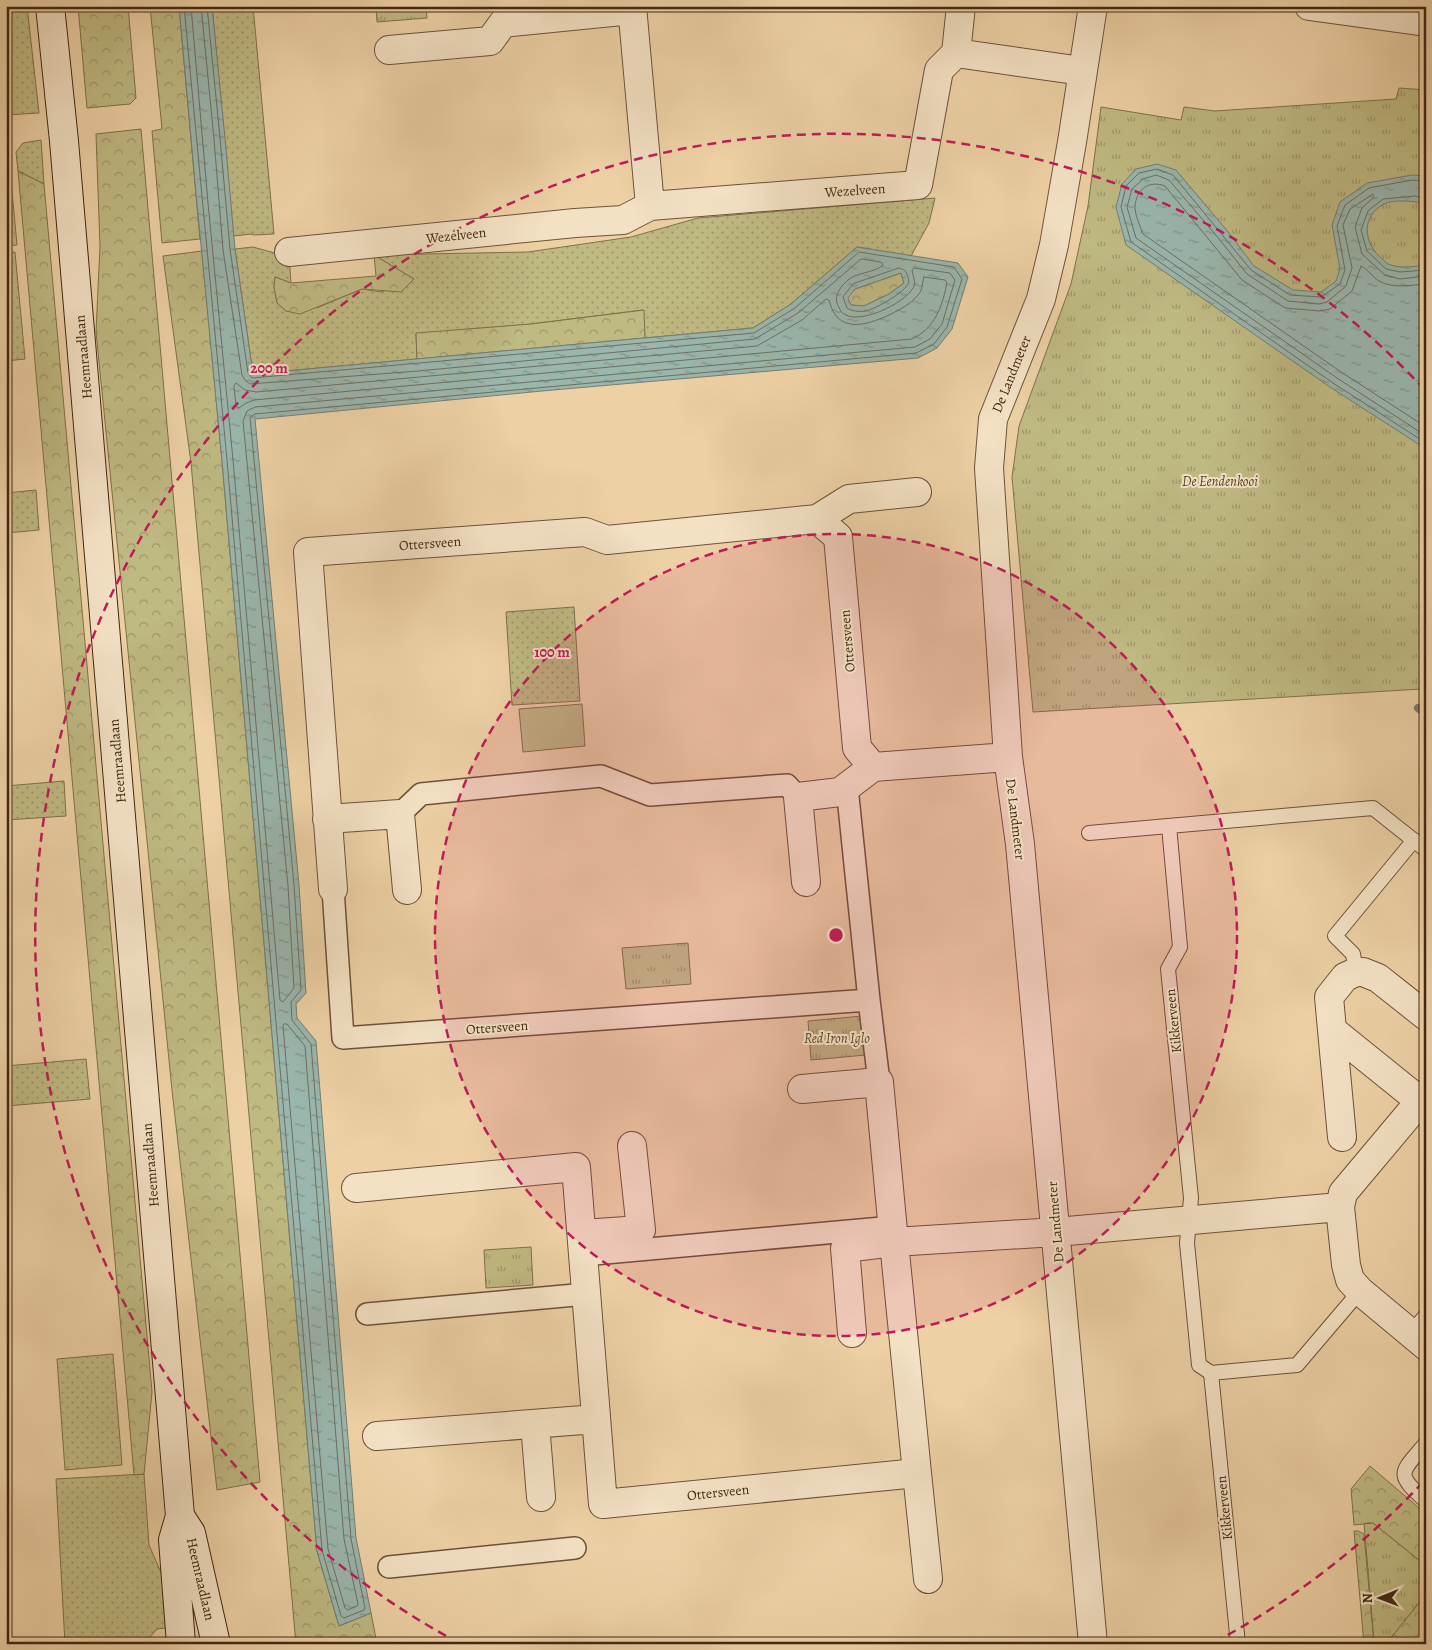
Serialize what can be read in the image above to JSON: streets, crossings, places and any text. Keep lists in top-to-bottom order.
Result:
{
  "streets": {
    "street": [
      "Wezelveen",
      "Heemraadlaan",
      "De Landmeter",
      "Ottersveen"
    ],
    "lane": ["Kikkerveen"]
  },
  "parks": ["De Eendenkooi", "Red Iron Iglo"],
  "north": "left",
  "rings": ["200 m", "100 m"]
}
